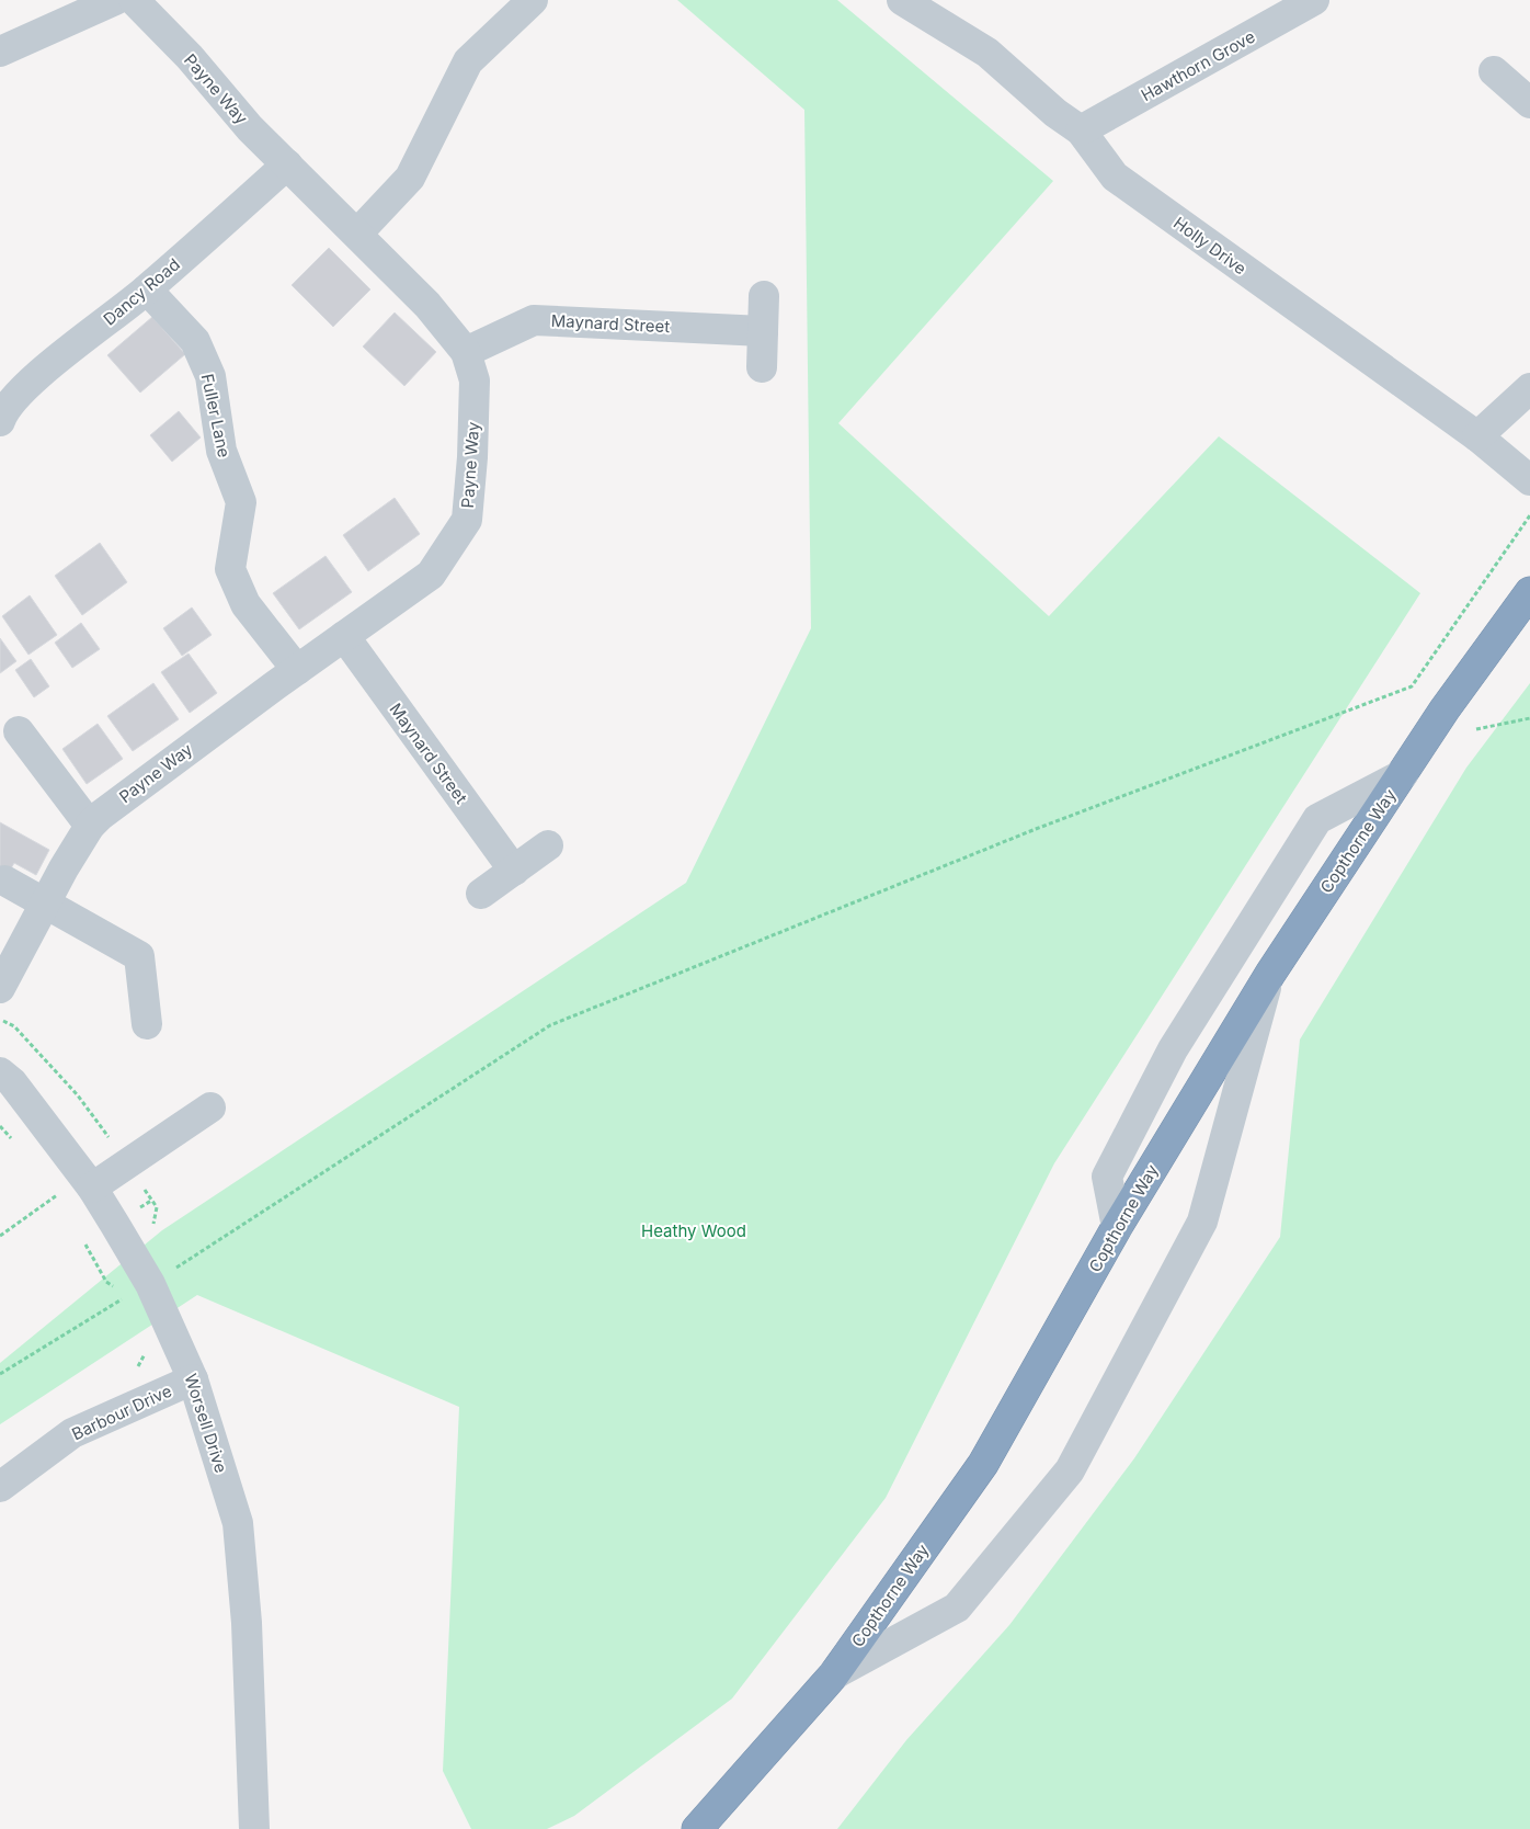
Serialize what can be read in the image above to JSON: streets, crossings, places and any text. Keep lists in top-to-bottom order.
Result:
{
  "streets": {
    "highway": ["Copthorne Way"],
    "street": [
      "Hawthorn Grove",
      "Payne Way",
      "Holly Drive",
      "Dancy Road",
      "Maynard Street",
      "Fuller Lane",
      "Barbour Drive",
      "Worsell Drive"
    ]
  },
  "crossings": [
    ["Hawthorn Grove", "Holly Drive"],
    ["Payne Way", "Dancy Road"],
    ["Payne Way", "Maynard Street"],
    ["Payne Way", "Fuller Lane"],
    ["Dancy Road", "Fuller Lane"],
    ["Barbour Drive", "Worsell Drive"]
  ],
  "parks": ["Heathy Wood"]
}
